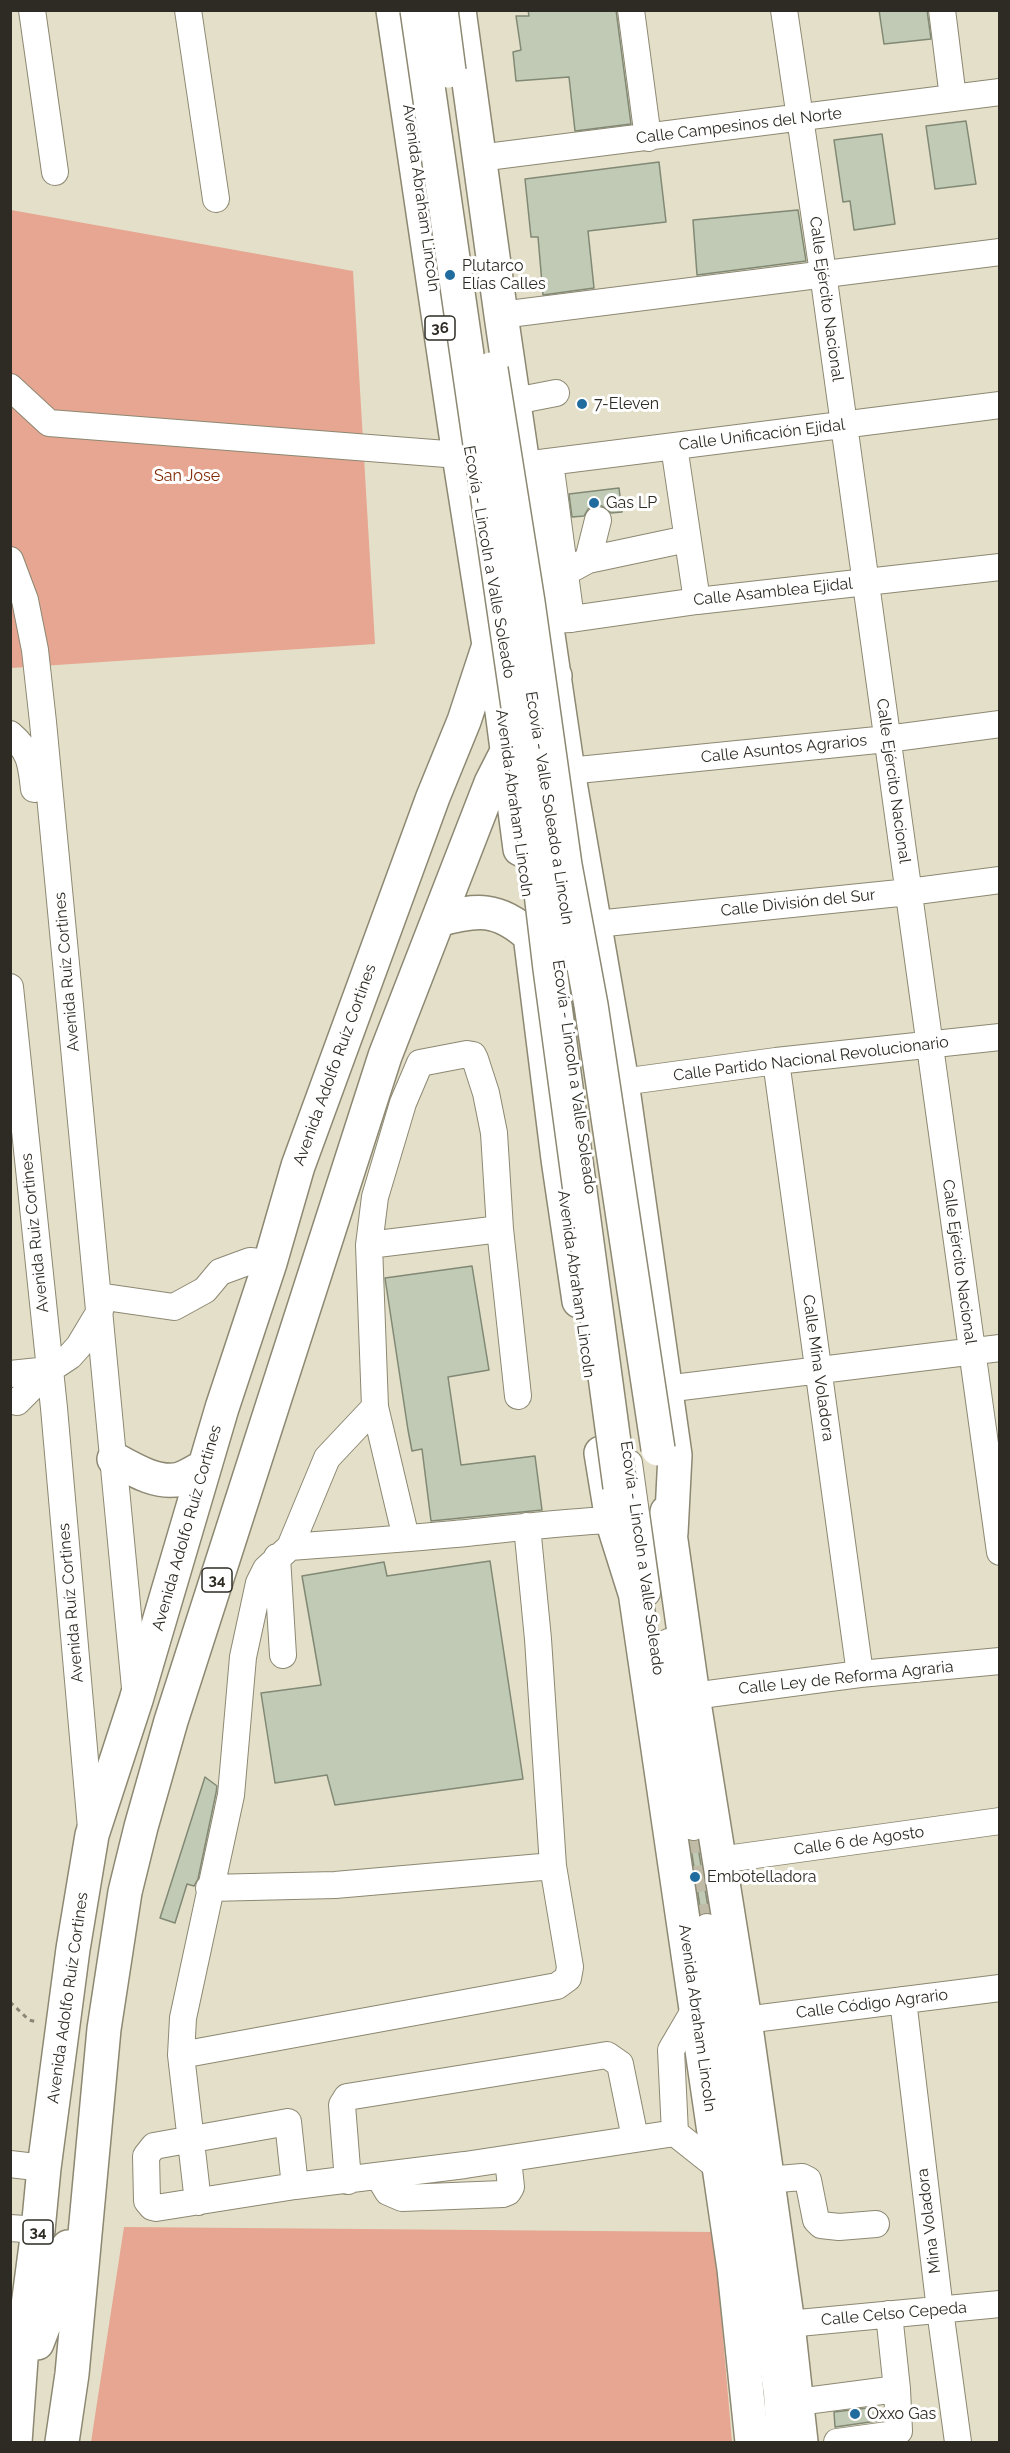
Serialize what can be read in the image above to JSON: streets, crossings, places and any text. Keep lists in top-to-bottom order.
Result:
{
  "streets": {
    "main road": [
      "Avenida Abraham Lincoln",
      "36",
      "Avenida Adolfo Ruíz Cortines",
      "34"
    ],
    "street": [
      "Calle Campesinos del Norte",
      "Calle Ejército Nacional",
      "Calle Unificación Ejidal",
      "Calle Asamblea Ejidal",
      "Calle Asuntos Agrarios",
      "Ecovía - Valle Soleado a Lincoln",
      "Calle División del Sur",
      "Avenida Ruíz Cortines",
      "Calle Partido Nacional Revolucionario",
      "Avenida Ruiz Cortines",
      "Calle Mina Voladora",
      "Calle Ley de Reforma Agraria",
      "Calle 6 de Agosto",
      "Calle Código Agrario",
      "Mina Voladora",
      "Calle Celso Cepeda"
    ]
  },
  "crossings": [
    ["Calle Campesinos del Norte", "Avenida Abraham Lincoln"],
    ["Calle Campesinos del Norte", "Calle Ejército Nacional"],
    ["Avenida Abraham Lincoln", "36"],
    ["Avenida Abraham Lincoln", "Calle Unificación Ejidal"],
    ["Avenida Abraham Lincoln", "Calle Asamblea Ejidal"],
    ["Avenida Abraham Lincoln", "Calle Asuntos Agrarios"],
    ["Avenida Abraham Lincoln", "Ecovía - Valle Soleado a Lincoln"],
    ["Avenida Abraham Lincoln", "Calle División del Sur"],
    ["Avenida Abraham Lincoln", "Calle Partido Nacional Revolucionario"],
    ["Avenida Abraham Lincoln", "Avenida Adolfo Ruíz Cortines"],
    ["Avenida Abraham Lincoln", "34"],
    ["Calle Ejército Nacional", "Calle Unificación Ejidal"],
    ["Calle Ejército Nacional", "Calle Asamblea Ejidal"],
    ["Calle Ejército Nacional", "Calle Asuntos Agrarios"],
    ["Calle Ejército Nacional", "Calle División del Sur"],
    ["Calle Ejército Nacional", "Calle Partido Nacional Revolucionario"],
    ["36", "Calle Ley de Reforma Agraria"],
    ["36", "Calle 6 de Agosto"],
    ["36", "Calle Código Agrario"],
    ["36", "Calle Celso Cepeda"],
    ["Ecovía - Valle Soleado a Lincoln", "34"],
    ["Avenida Ruíz Cortines", "Avenida Adolfo Ruíz Cortines"],
    ["Avenida Ruíz Cortines", "Avenida Ruiz Cortines"],
    ["Calle Partido Nacional Revolucionario", "Calle Mina Voladora"],
    ["Calle Mina Voladora", "Calle Ley de Reforma Agraria"],
    ["Calle Código Agrario", "Mina Voladora"],
    ["Mina Voladora", "Calle Celso Cepeda"]
  ],
  "parks": ["San Jose"],
  "places": [
    "Plutarco Elías Calles",
    "7-Eleven",
    "Gas LP",
    "Embotelladora",
    "Oxxo Gas"
  ]
}
